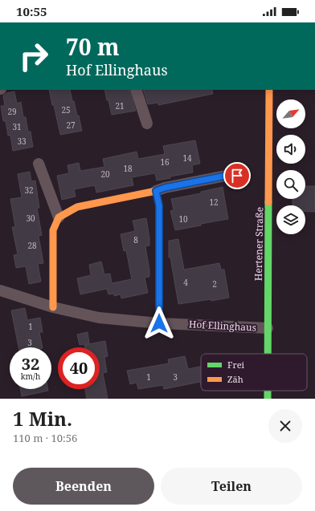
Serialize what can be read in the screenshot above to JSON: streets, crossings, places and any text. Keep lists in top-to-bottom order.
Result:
{
  "streets": {
    "street": ["Hertener Straße", "Hof Ellinghaus"]
  },
  "crossings": [
    ["Hertener Straße", "Hof Ellinghaus"]
  ],
  "house_numbers": [
    "21",
    "25",
    "29",
    "27",
    "31",
    "33",
    "14",
    "16",
    "18",
    "20",
    "32",
    "12",
    "30",
    "10",
    "8",
    "28",
    "4",
    "2",
    "1",
    "3",
    "1",
    "3"
  ],
  "legend": ["Frei", "Zäh"],
  "north": "top right",
  "page": {
    "status": "10:55",
    "turn": ["70 m", "Hof Ellinghaus"],
    "speed": "32 km/h",
    "limit": "40",
    "heading": ["1 Min.", "110 m · 10:56"],
    "buttons": ["Beenden", "Teilen"]
  }
}
